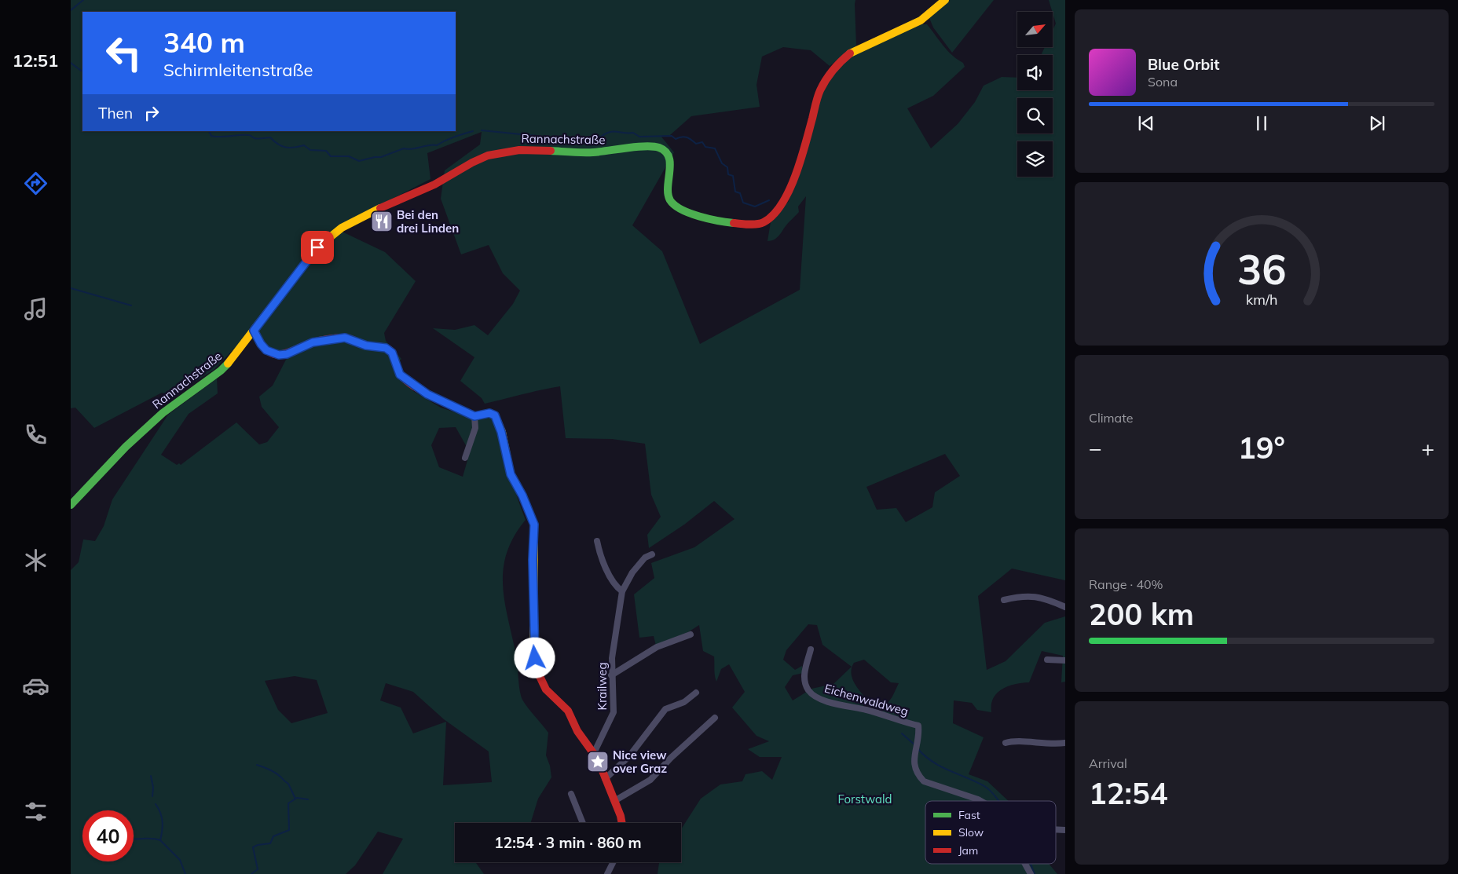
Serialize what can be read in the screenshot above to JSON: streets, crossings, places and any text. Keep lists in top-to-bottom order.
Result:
{
  "streets": {
    "street": ["Rannachstraße", "Krailweg", "Eichenwaldweg"]
  },
  "parks": ["Forstwald"],
  "places": {
    "restaurant": ["Bei den drei Linden"],
    "place": ["Nice view over Graz"]
  },
  "legend": ["Fast", "Slow", "Jam"],
  "north": "top right",
  "page": {
    "tabs": "12:51",
    "turn": ["340 m", "Schirmleitenstraße"],
    "song": ["Blue Orbit", "Sona"],
    "then": "Then",
    "tile": [
      "Climate",
      ["Range · 40%", "200 km"],
      ["Arrival", "12:54"]
    ],
    "heat": ["−", "19°", "+"],
    "limit": "40",
    "trip": "12:54 · 3 min · 860 m",
    "gauge": ["36", "km/h"]
  }
}
